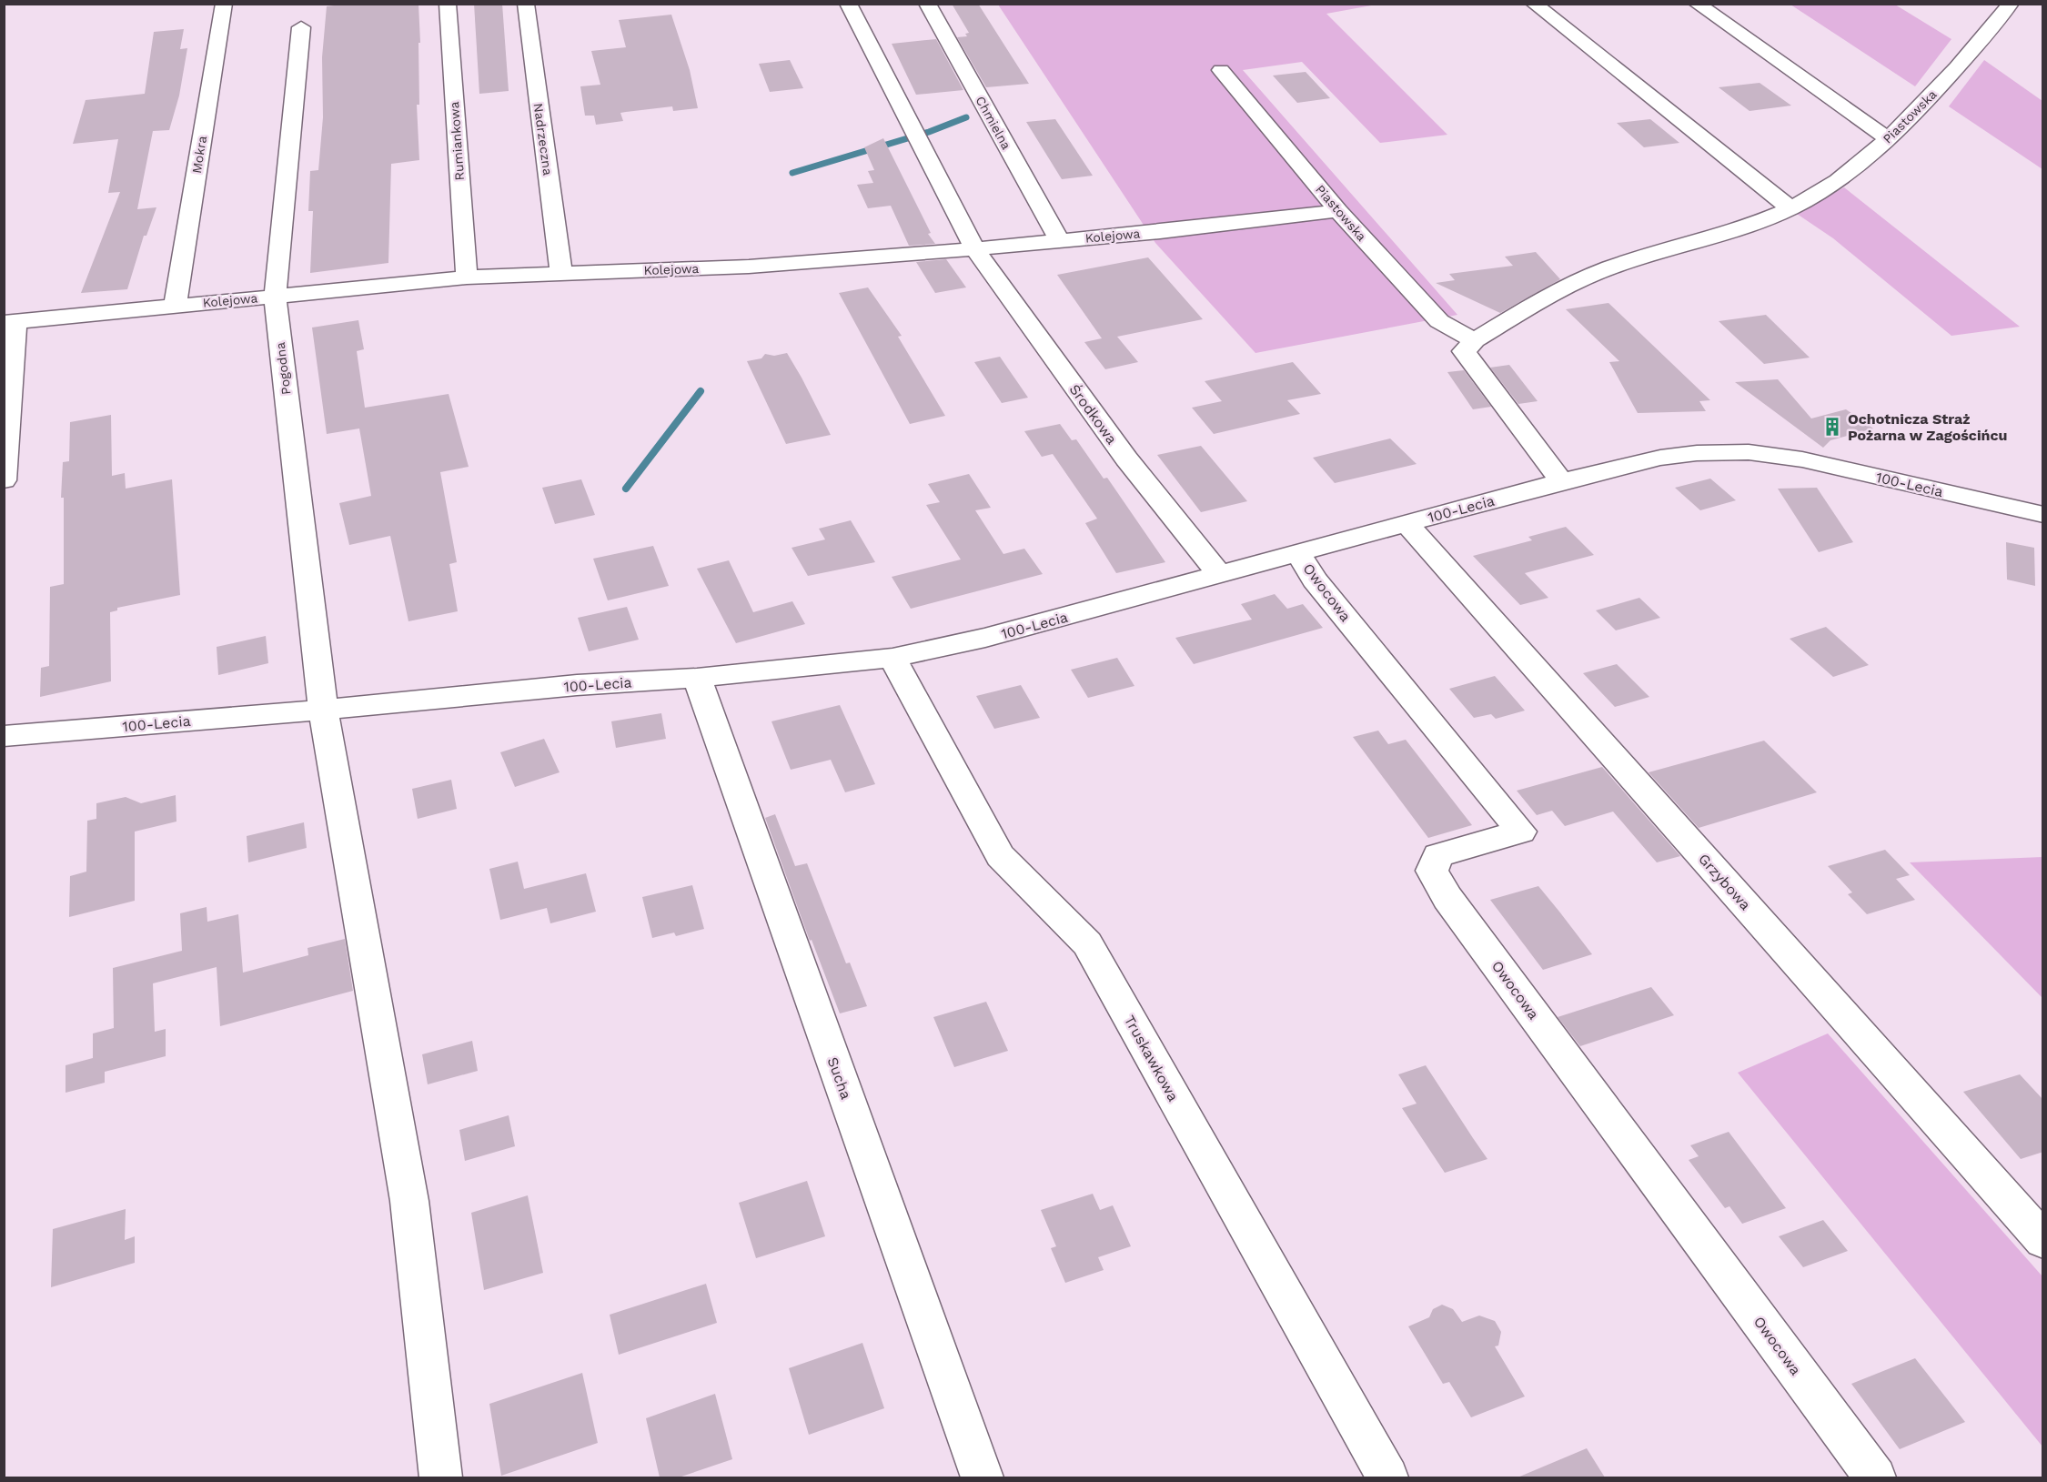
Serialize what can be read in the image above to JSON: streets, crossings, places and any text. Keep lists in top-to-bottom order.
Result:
{
  "streets": {
    "street": [
      "Piastowska",
      "Chmielna",
      "Nadrzeczna",
      "Rumiankowa",
      "Mokra",
      "Kolejowa",
      "Pogodna",
      "Środkowa",
      "100-Lecia",
      "Owocowa",
      "Grzybowa",
      "Truskawkowa",
      "Sucha"
    ]
  },
  "crossings": [
    ["Piastowska", "Kolejowa"],
    ["Chmielna", "Kolejowa"],
    ["Nadrzeczna", "Kolejowa"],
    ["Rumiankowa", "Kolejowa"],
    ["Mokra", "Kolejowa"],
    ["Kolejowa", "Pogodna"],
    ["Kolejowa", "Środkowa"],
    ["Pogodna", "100-Lecia"],
    ["Środkowa", "100-Lecia"],
    ["100-Lecia", "Owocowa"],
    ["100-Lecia", "Grzybowa"],
    ["100-Lecia", "Truskawkowa"],
    ["100-Lecia", "Sucha"]
  ],
  "places": {
    "building": ["Ochotnicza Straż Pożarna w Zagościńcu"]
  }
}
